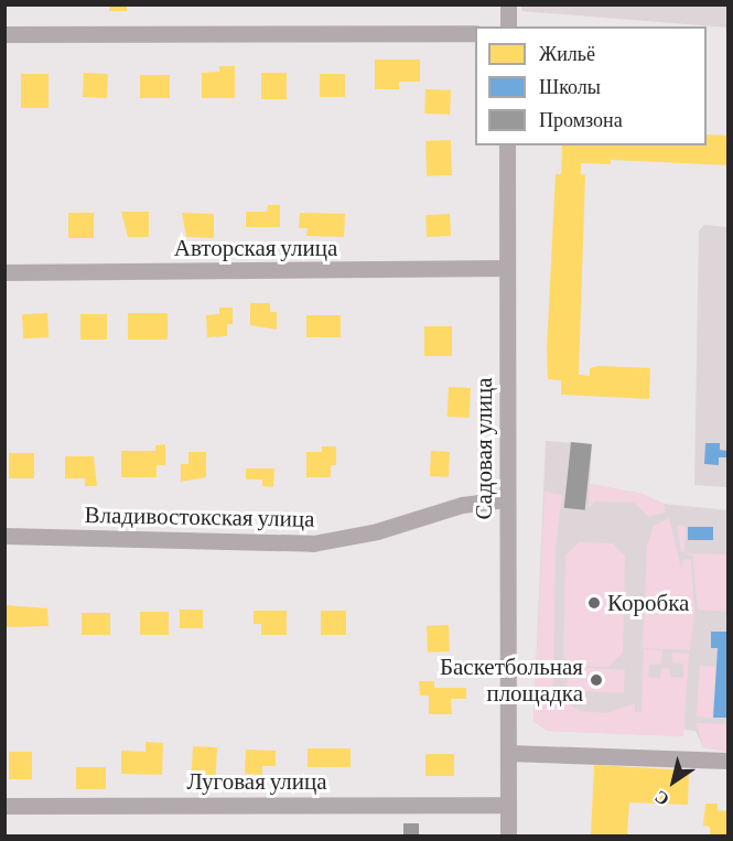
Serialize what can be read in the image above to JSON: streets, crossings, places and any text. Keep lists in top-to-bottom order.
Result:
{
  "streets": {
    "street": [
      "Авторская улица",
      "Садовая улица",
      "Владивостокская улица",
      "Луговая улица"
    ]
  },
  "crossings": [
    ["Авторская улица", "Садовая улица"],
    ["Садовая улица", "Владивостокская улица"],
    ["Садовая улица", "Луговая улица"]
  ],
  "places": ["Коробка", "Баскетбольная площадка"],
  "legend": ["Жильё", "Школы", "Промзона"],
  "north": "bottom left"
}
